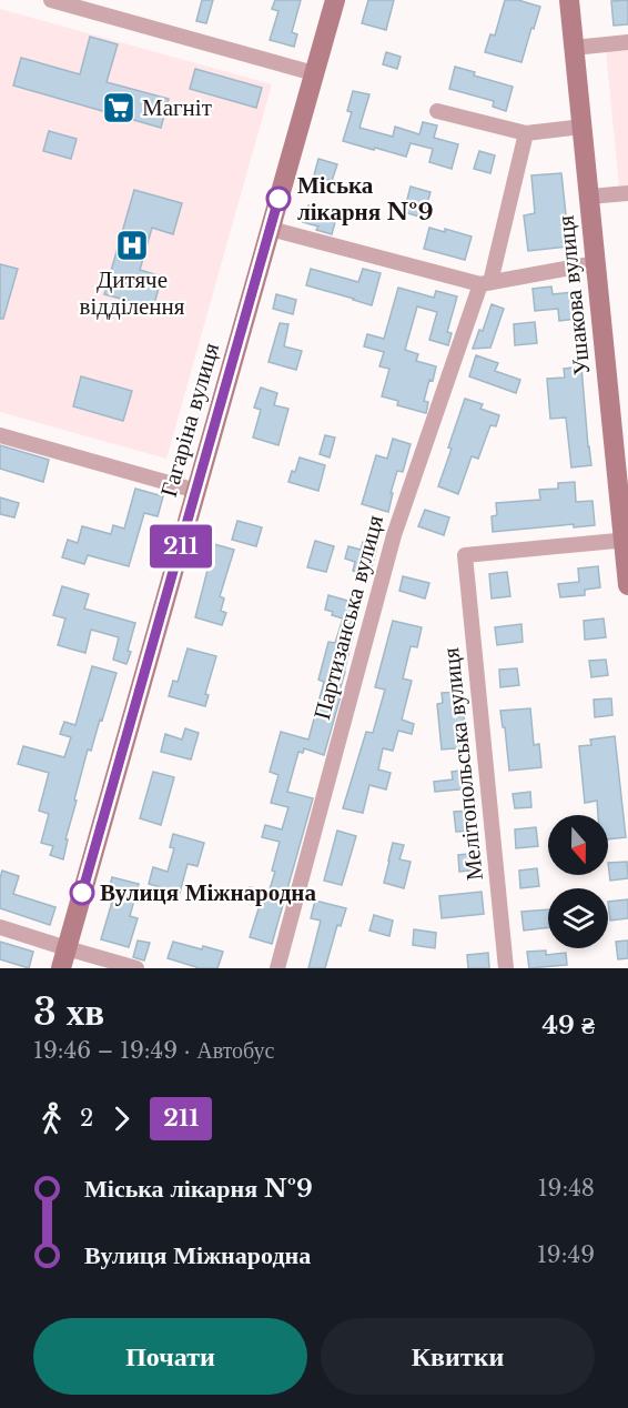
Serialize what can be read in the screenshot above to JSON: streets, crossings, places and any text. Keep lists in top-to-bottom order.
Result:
{
  "streets": {
    "street": [
      "Ушакова вулиця",
      "Гагаріна вулиця",
      "Партизанська вулиця",
      "Мелітопольська вулиця"
    ]
  },
  "crossings": [
    ["Ушакова вулиця", "Мелітопольська вулиця"]
  ],
  "places": {
    "supermarket": ["Магніт"],
    "other": ["Міська лікарня №9", "Вулиця Міжнародна"],
    "hospital": ["Дитяче відділення"]
  },
  "lines": ["bus line 211"],
  "north": "bottom",
  "page": {
    "on_map": "211",
    "heading": ["3 хв", "19:46 – 19:49 · Автобус", "49 ₴"],
    "legs": ["2", "211"],
    "list": [
      {
        "name": "Міська лікарня №9",
        "value": "19:48"
      },
      {
        "name": "Вулиця Міжнародна",
        "value": "19:49"
      }
    ],
    "buttons": ["Почати", "Квитки"]
  }
}
